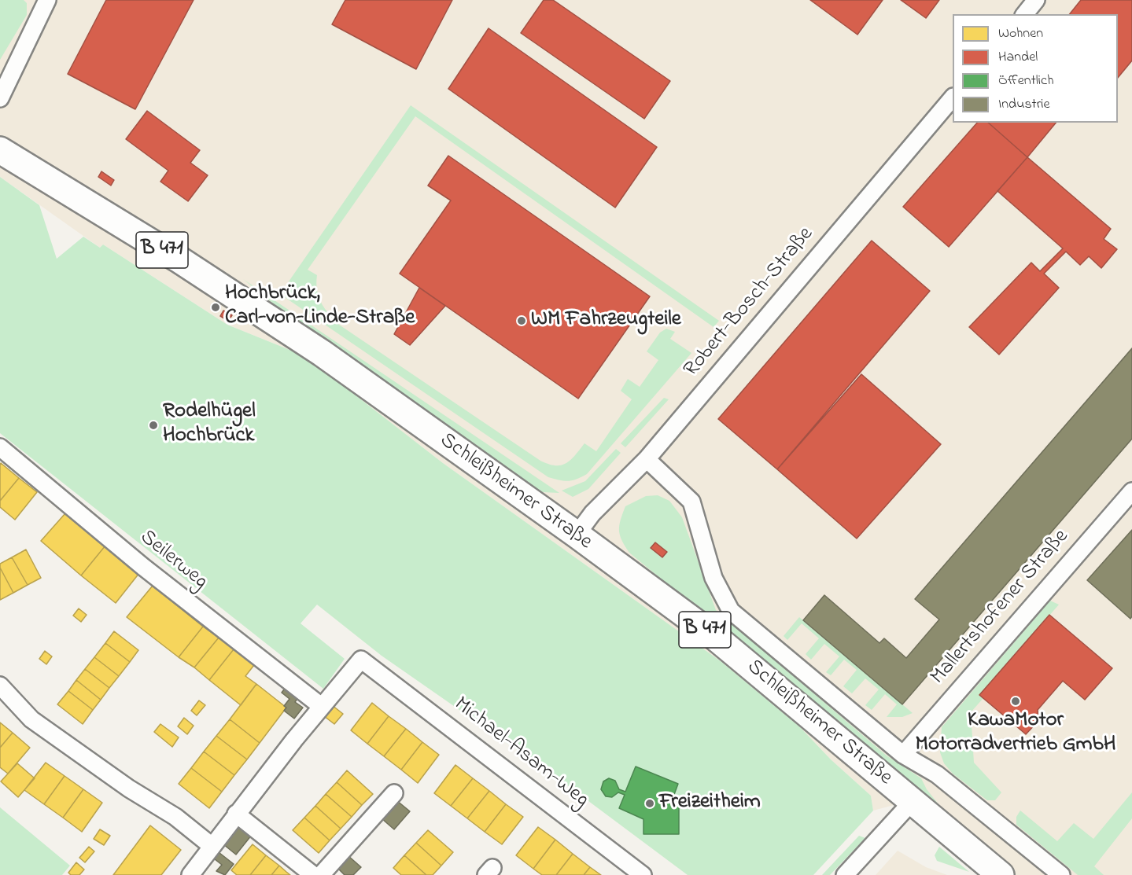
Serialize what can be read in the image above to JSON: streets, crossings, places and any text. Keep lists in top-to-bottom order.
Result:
{
  "streets": {
    "main road": ["B 471", "Schleißheimer Straße"],
    "street": [
      "Robert-Bosch-Straße",
      "Seilerweg",
      "Mallertshofener Straße",
      "Michael-Asam-Weg"
    ]
  },
  "crossings": [
    ["Robert-Bosch-Straße", "Schleißheimer Straße"],
    ["Schleißheimer Straße", "Mallertshofener Straße"],
    ["Seilerweg", "Michael-Asam-Weg"]
  ],
  "places": [
    "Hochbrück, Carl-von-Linde-Straße",
    "WM Fahrzeugteile",
    "Rodelhügel Hochbrück",
    "KawaMotor Motorradvertrieb GmbH",
    "Freizeitheim"
  ],
  "legend": [
    "Wohnen",
    "Handel",
    "Öffentlich",
    "Industrie"
  ]
}
